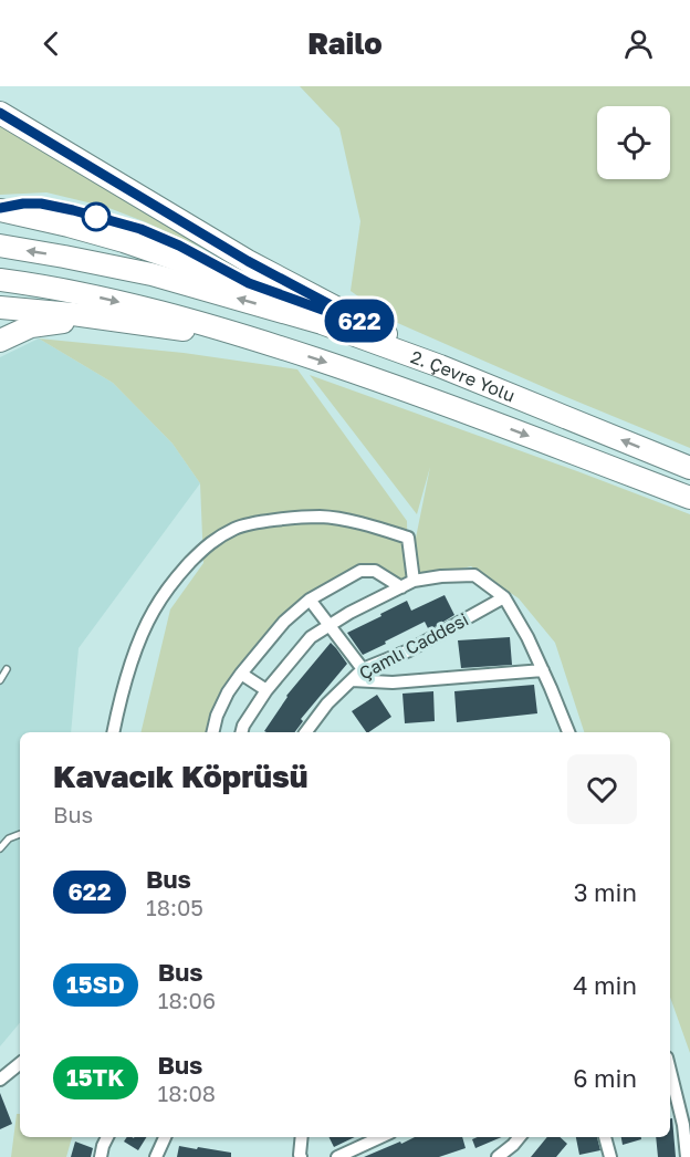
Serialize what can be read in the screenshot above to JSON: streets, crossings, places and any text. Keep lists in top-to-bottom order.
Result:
{
  "streets": {
    "highway": ["2. Çevre Yolu"],
    "street": ["Çamlı Caddesi"]
  },
  "lines": ["bus line 622"],
  "page": {
    "header": "Railo",
    "on_map": "622",
    "heading": ["Kavacık Köprüsü", "Bus"],
    "list": [
      {
        "mark": "622",
        "name": "Bus",
        "note": "18:05",
        "value": "3 min"
      },
      {
        "mark": "15SD",
        "name": "Bus",
        "note": "18:06",
        "value": "4 min"
      },
      {
        "mark": "15TK",
        "name": "Bus",
        "note": "18:08",
        "value": "6 min"
      }
    ]
  }
}
